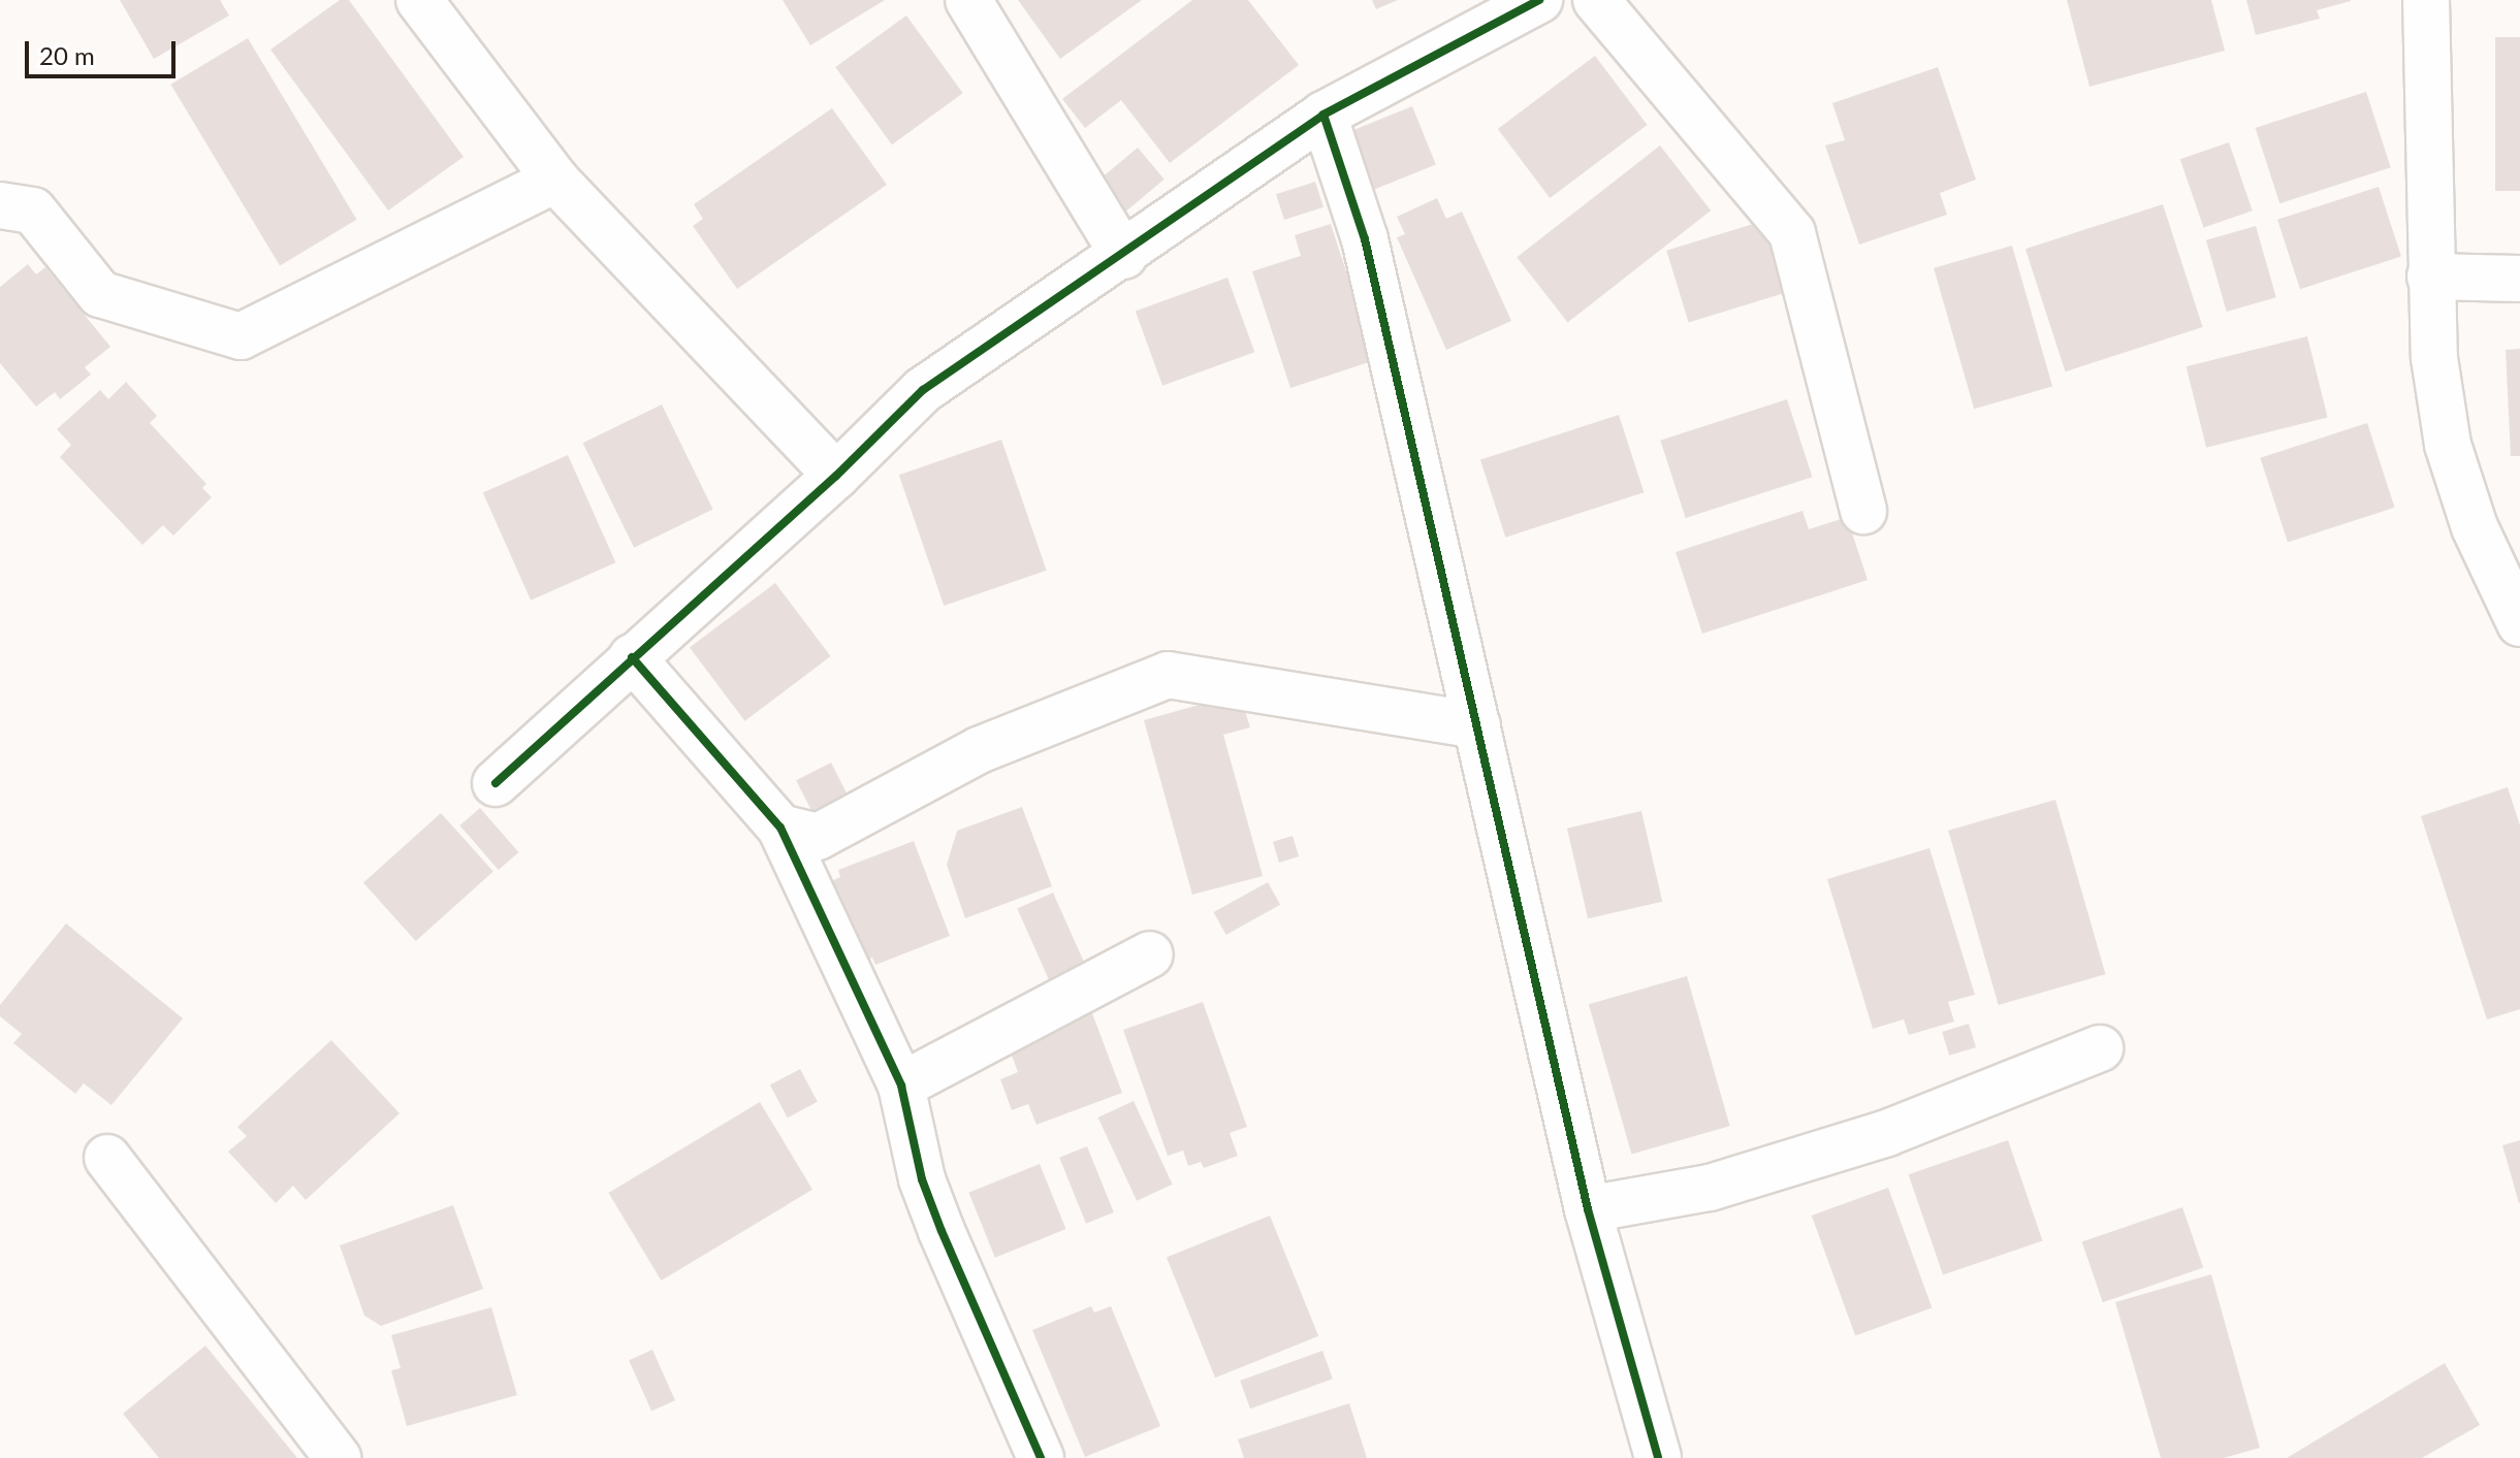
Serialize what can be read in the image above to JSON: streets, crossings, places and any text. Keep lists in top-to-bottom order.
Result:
{
  "scale_bar": "20 m"
}
